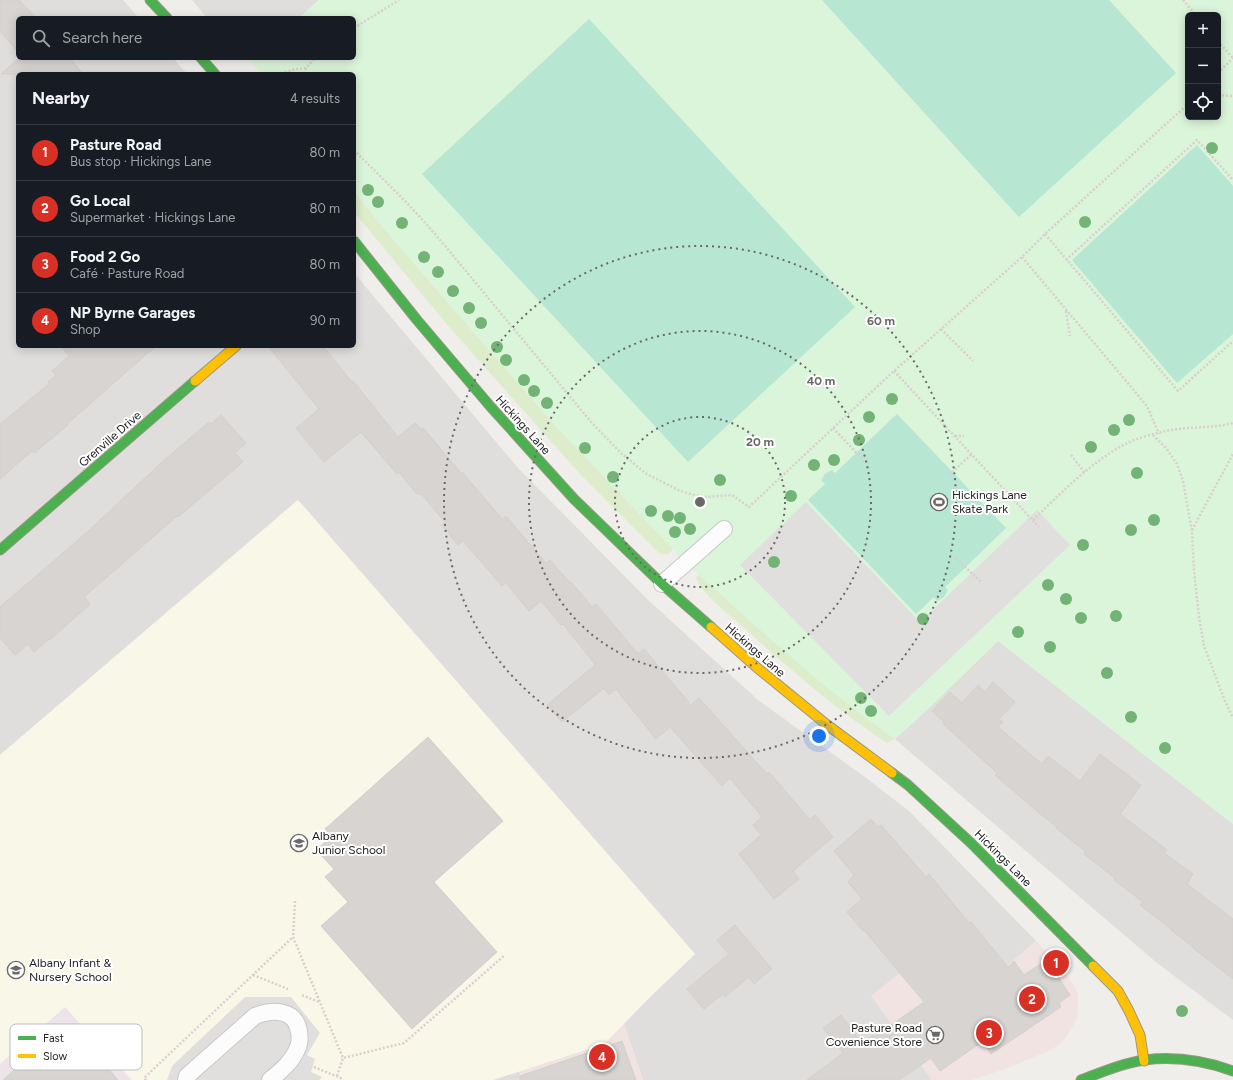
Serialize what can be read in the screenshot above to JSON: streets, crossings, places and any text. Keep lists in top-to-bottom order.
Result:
{
  "streets": {
    "main road": ["Hickings Lane", "Grenville Drive"]
  },
  "places": {
    "sports": ["Hickings Lane Skate Park"],
    "school or university": ["Albany Junior School", "Albany Infant & Nursery School"],
    "supermarket": ["Pasture Road Covenience Store"]
  },
  "legend": ["Fast", "Slow"],
  "page": {
    "map_buttons": ["+", "−"],
    "search": "Search here",
    "heading": ["Nearby", "4 results"],
    "list": [
      {
        "mark": "1",
        "name": "Pasture Road",
        "note": "Bus stop · Hickings Lane",
        "value": "80 m"
      },
      {
        "mark": "2",
        "name": "Go Local",
        "note": "Supermarket · Hickings Lane",
        "value": "80 m"
      },
      {
        "mark": "3",
        "name": "Food 2 Go",
        "note": "Café · Pasture Road",
        "value": "80 m"
      },
      {
        "mark": "4",
        "name": "NP Byrne Garages",
        "note": "Shop",
        "value": "90 m"
      }
    ],
    "pins": [
      "1",
      "2",
      "3",
      "4"
    ]
  },
  "rings": ["60 m", "40 m", "20 m"]
}
